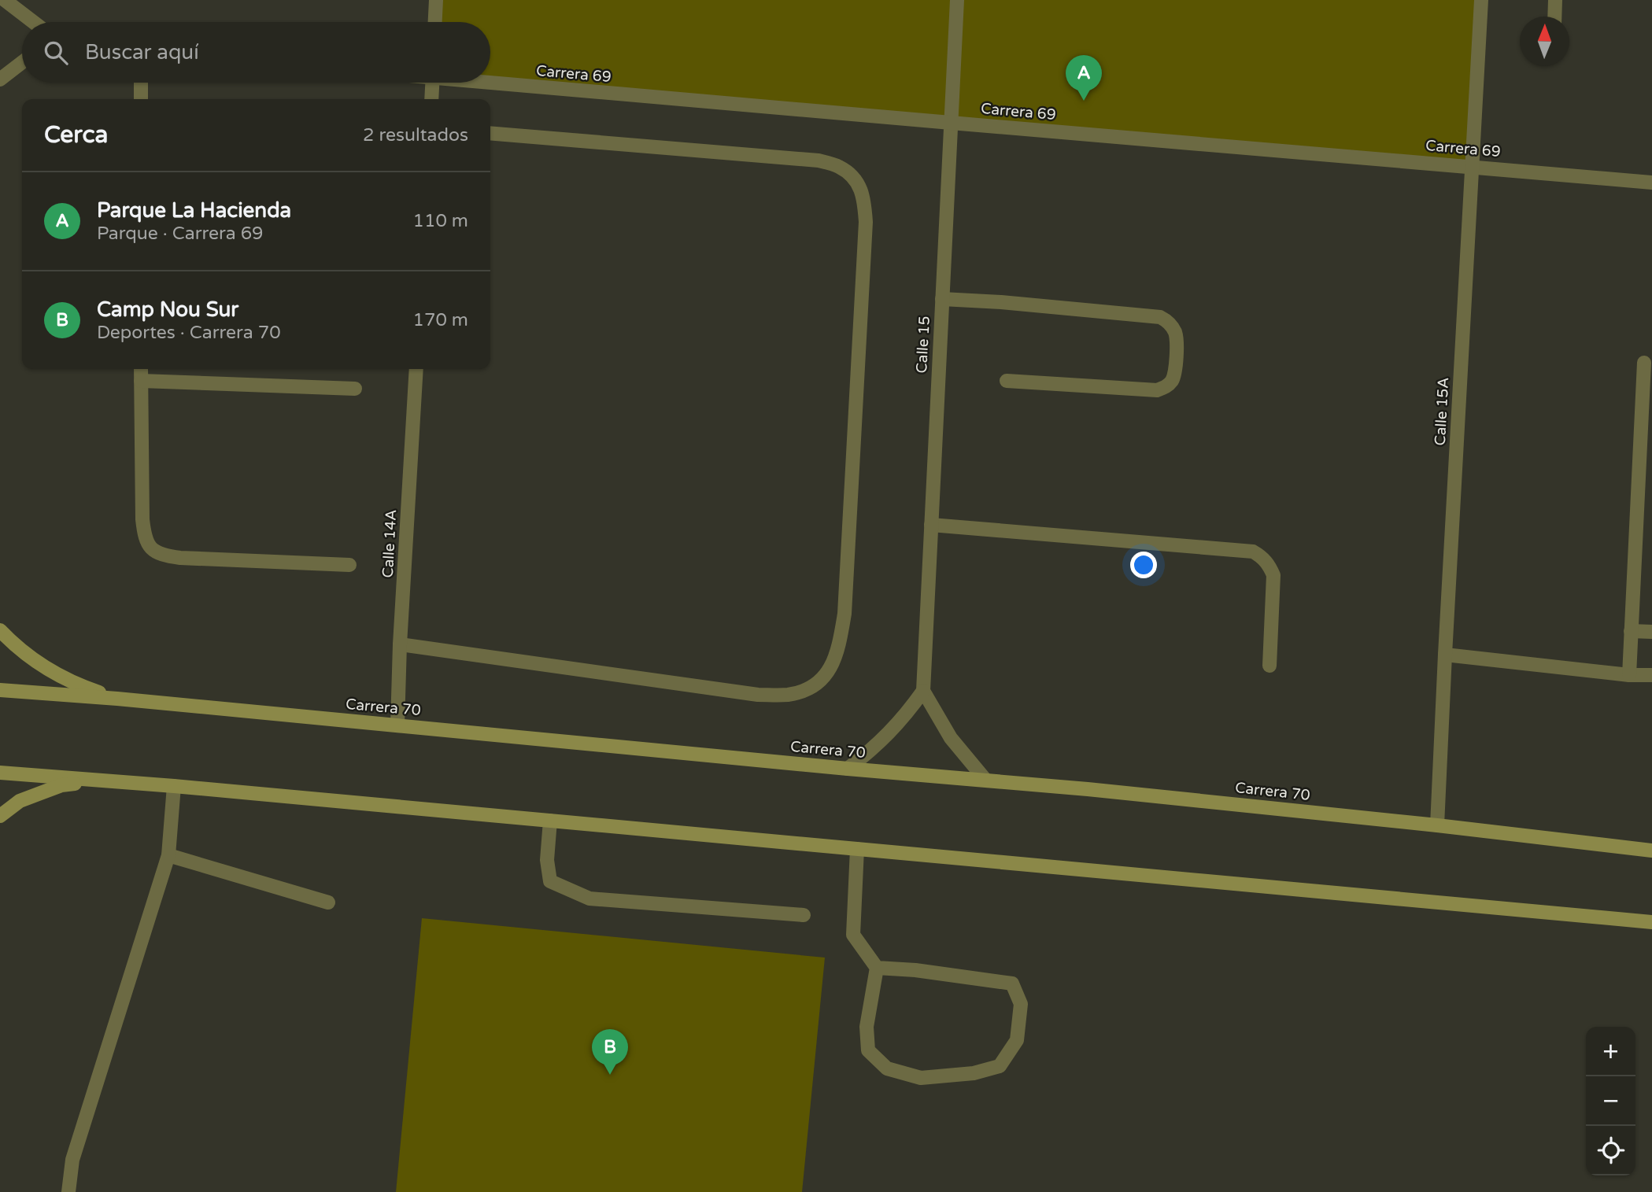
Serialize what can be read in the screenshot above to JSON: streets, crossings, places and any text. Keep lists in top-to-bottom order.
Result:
{
  "streets": {
    "street": [
      "Carrera 69",
      "Calle 15",
      "Calle 15A",
      "Calle 14A",
      "Carrera 70"
    ]
  },
  "crossings": [
    ["Carrera 69", "Calle 15"],
    ["Carrera 69", "Calle 15A"],
    ["Calle 15A", "Carrera 70"],
    ["Calle 14A", "Carrera 70"]
  ],
  "north": "top",
  "page": {
    "search": "Buscar aquí",
    "pins": ["A", "B"],
    "heading": ["Cerca", "2 resultados"],
    "list": [
      {
        "mark": "A",
        "name": "Parque La Hacienda",
        "note": "Parque · Carrera 69",
        "value": "110 m"
      },
      {
        "mark": "B",
        "name": "Camp Nou Sur",
        "note": "Deportes · Carrera 70",
        "value": "170 m"
      }
    ],
    "map_buttons": ["+", "−"]
  }
}
